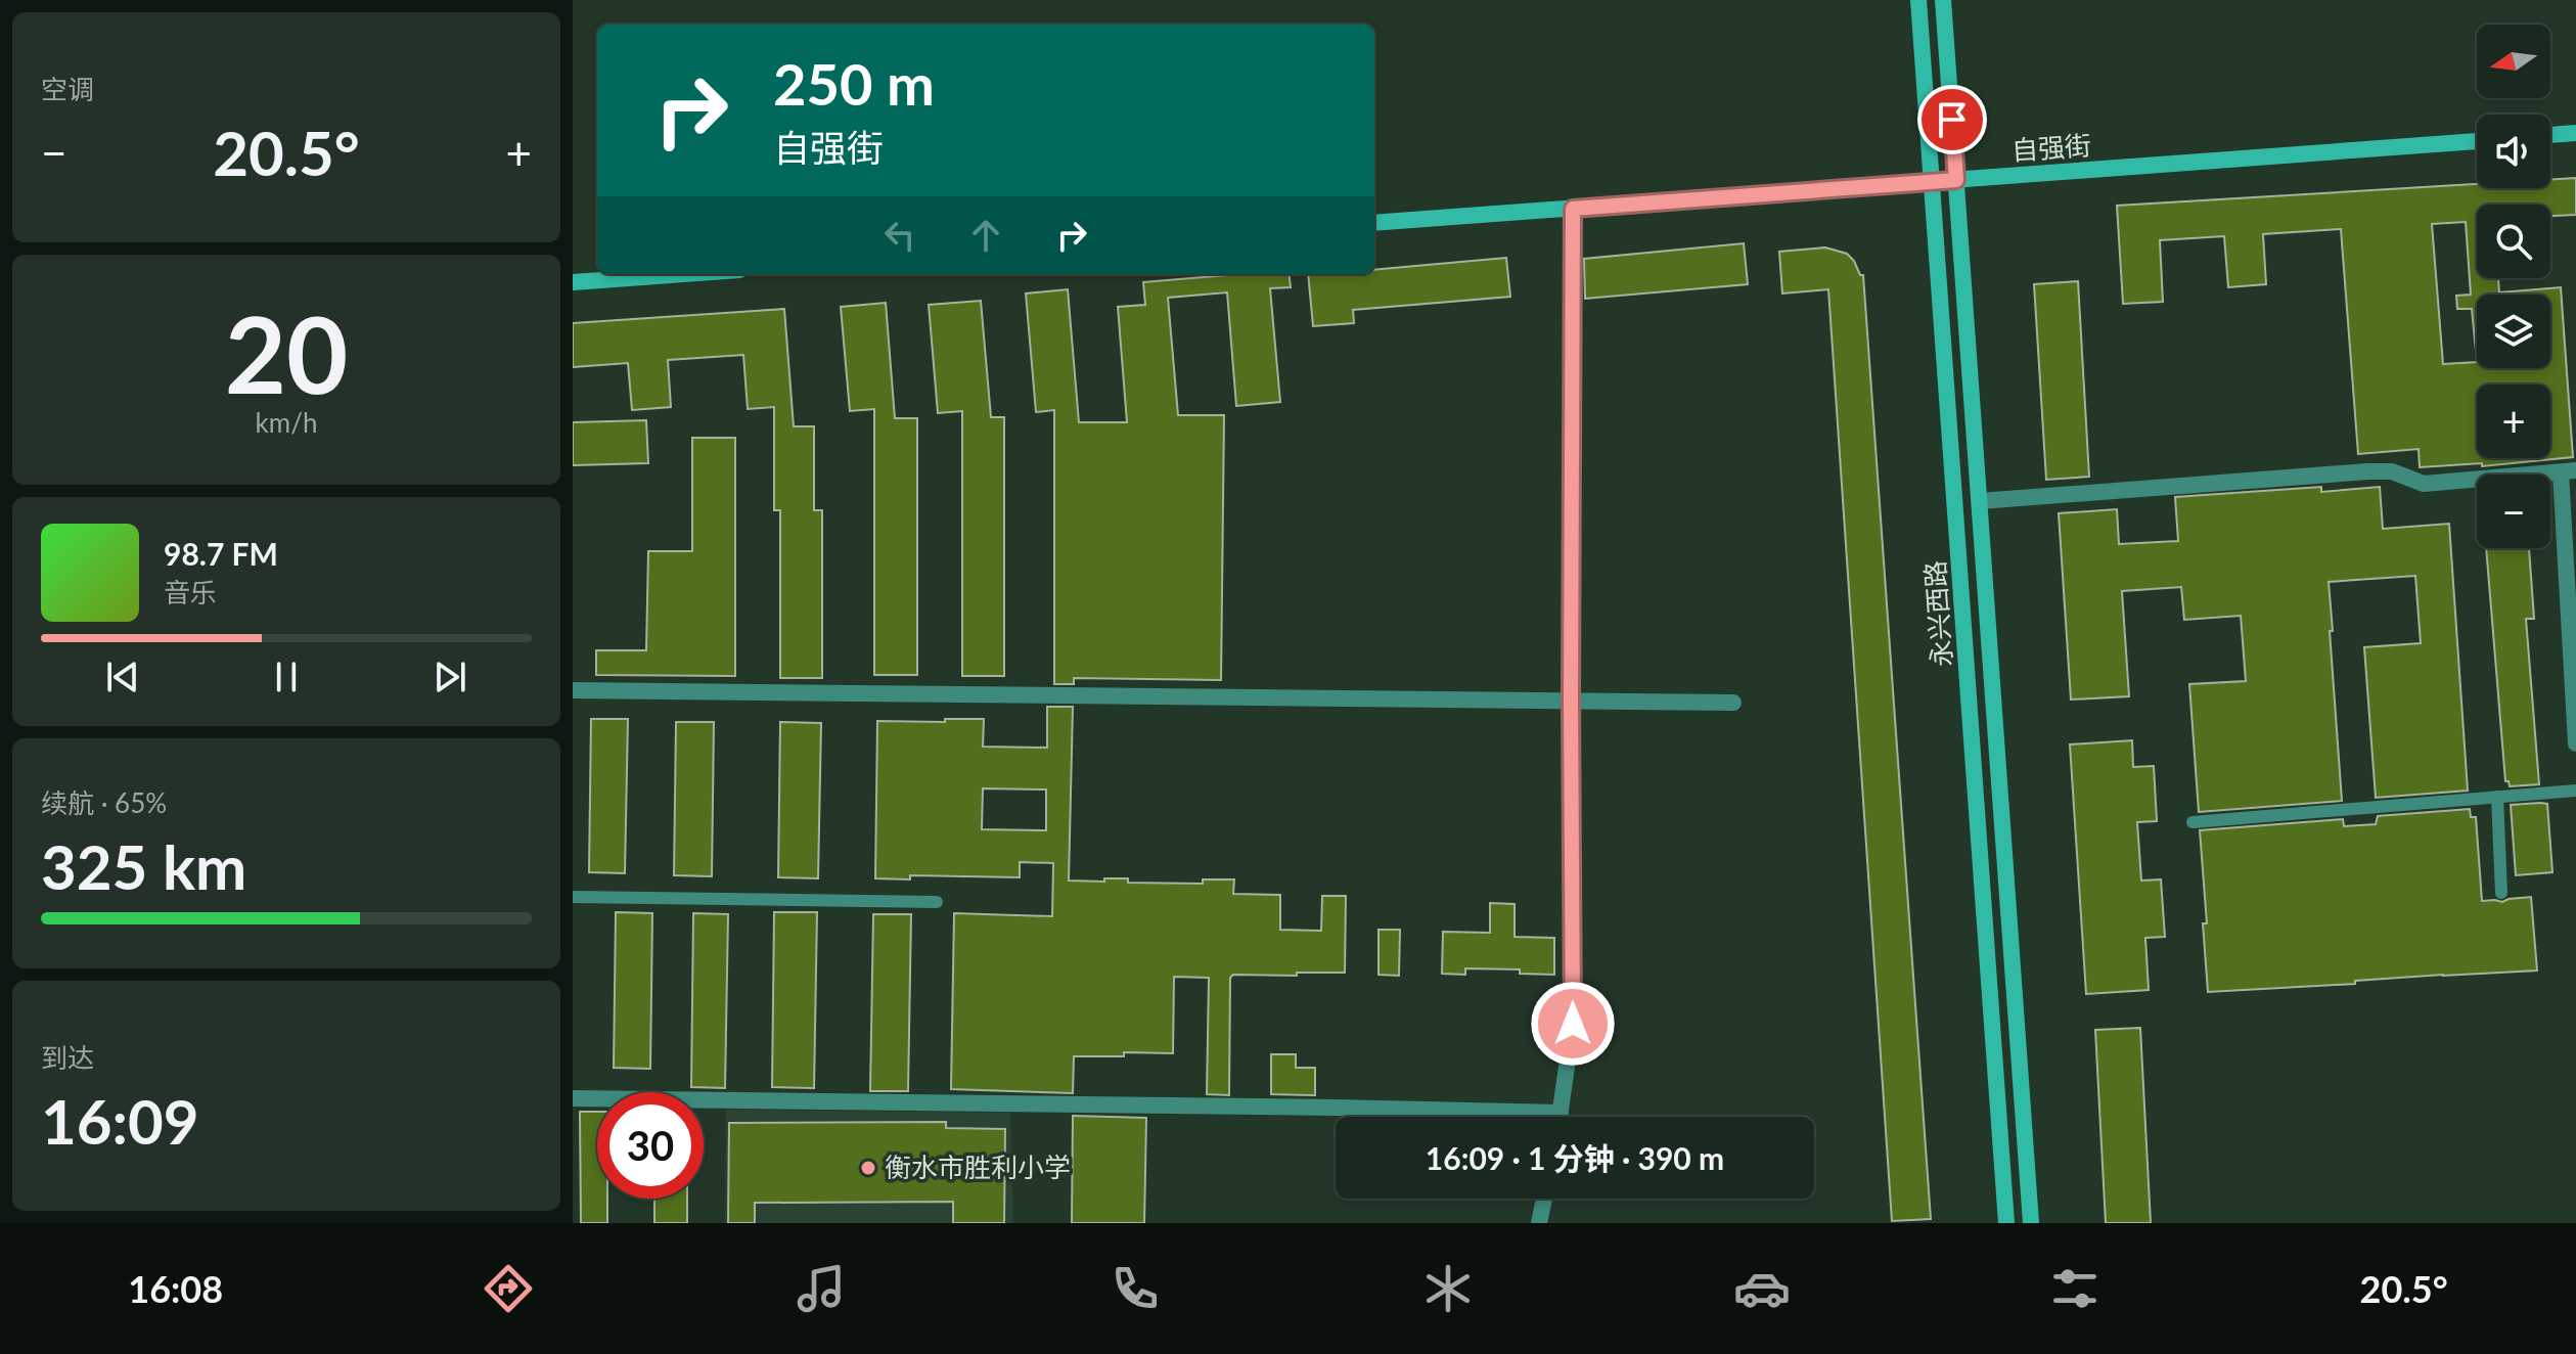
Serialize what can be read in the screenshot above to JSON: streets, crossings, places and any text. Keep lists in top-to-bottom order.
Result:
{
  "streets": {
    "main road": ["自强街", "永兴西路"]
  },
  "crossings": [
    ["自强街", "永兴西路"]
  ],
  "places": ["衡水市胜利小学"],
  "north": "left",
  "page": {
    "tile": [
      "空调",
      ["20", "km/h"],
      ["续航 · 65%", "325 km"],
      ["到达", "16:09"]
    ],
    "map_buttons": ["+", "−"],
    "turn": ["250 m", "自强街"],
    "heat": ["−", "20.5°", "+"],
    "song": ["98.7 FM", "音乐"],
    "limit": "30",
    "trip": "16:09 · 1 分钟 · 390 m",
    "tabs": ["16:08", "20.5°"]
  }
}
